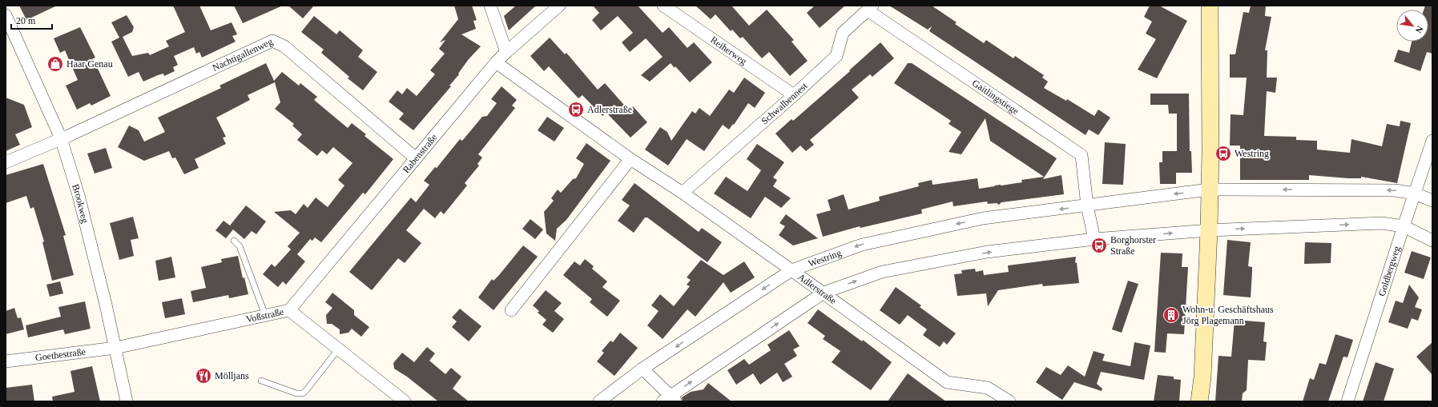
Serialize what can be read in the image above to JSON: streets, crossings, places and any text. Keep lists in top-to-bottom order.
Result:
{
  "streets": {
    "street": [
      "Reiherweg",
      "Nachtigallenweg",
      "Gaitlingstiege",
      "Schwalbennest",
      "Rabenstraße",
      "Brookweg",
      "Westring",
      "Goldbergweg",
      "Adlerstraße",
      "Voßstraße",
      "Goethestraße"
    ]
  },
  "crossings": [
    ["Reiherweg", "Schwalbennest"],
    ["Nachtigallenweg", "Rabenstraße"],
    ["Nachtigallenweg", "Brookweg"],
    ["Gaitlingstiege", "Schwalbennest"],
    ["Gaitlingstiege", "Westring"],
    ["Schwalbennest", "Adlerstraße"],
    ["Rabenstraße", "Adlerstraße"],
    ["Rabenstraße", "Voßstraße"],
    ["Brookweg", "Voßstraße"],
    ["Brookweg", "Goethestraße"],
    ["Westring", "Goldbergweg"],
    ["Westring", "Adlerstraße"],
    ["Voßstraße", "Goethestraße"]
  ],
  "places": {
    "shop": ["Haar Genau"],
    "bus stop": ["Adlerstraße", "Westring", "Borghorster Straße"],
    "building": ["Wohn-u. Geschäftshaus Jörg Plagemann"],
    "restaurant": ["Mölljans"]
  },
  "scale_bar": "20 m",
  "north": "bottom right"
}
